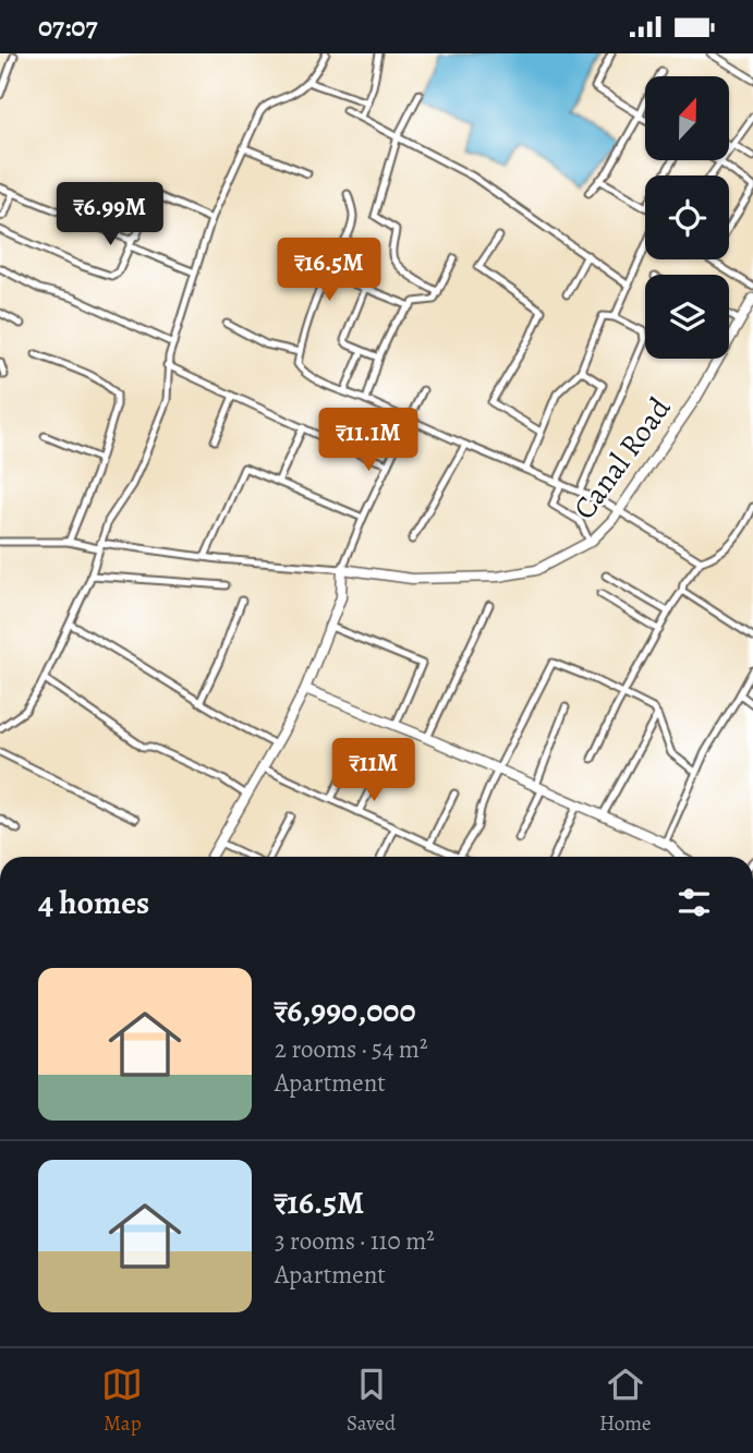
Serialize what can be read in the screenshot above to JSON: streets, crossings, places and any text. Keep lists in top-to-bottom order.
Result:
{
  "streets": {
    "street": ["Canal Road"]
  },
  "north": "top",
  "page": {
    "status": "07:07",
    "price": [
      "₹6.99M",
      "₹16.5M",
      "₹11.1M",
      "₹11M"
    ],
    "heading": "4 homes",
    "list": [
      {
        "name": "₹6,990,000",
        "note": "2 rooms · 54 m² · Apartment"
      },
      {
        "name": "₹16.5M",
        "note": "3 rooms · 110 m² · Apartment"
      }
    ],
    "tabs": ["Map", "Saved", "Home"]
  }
}
